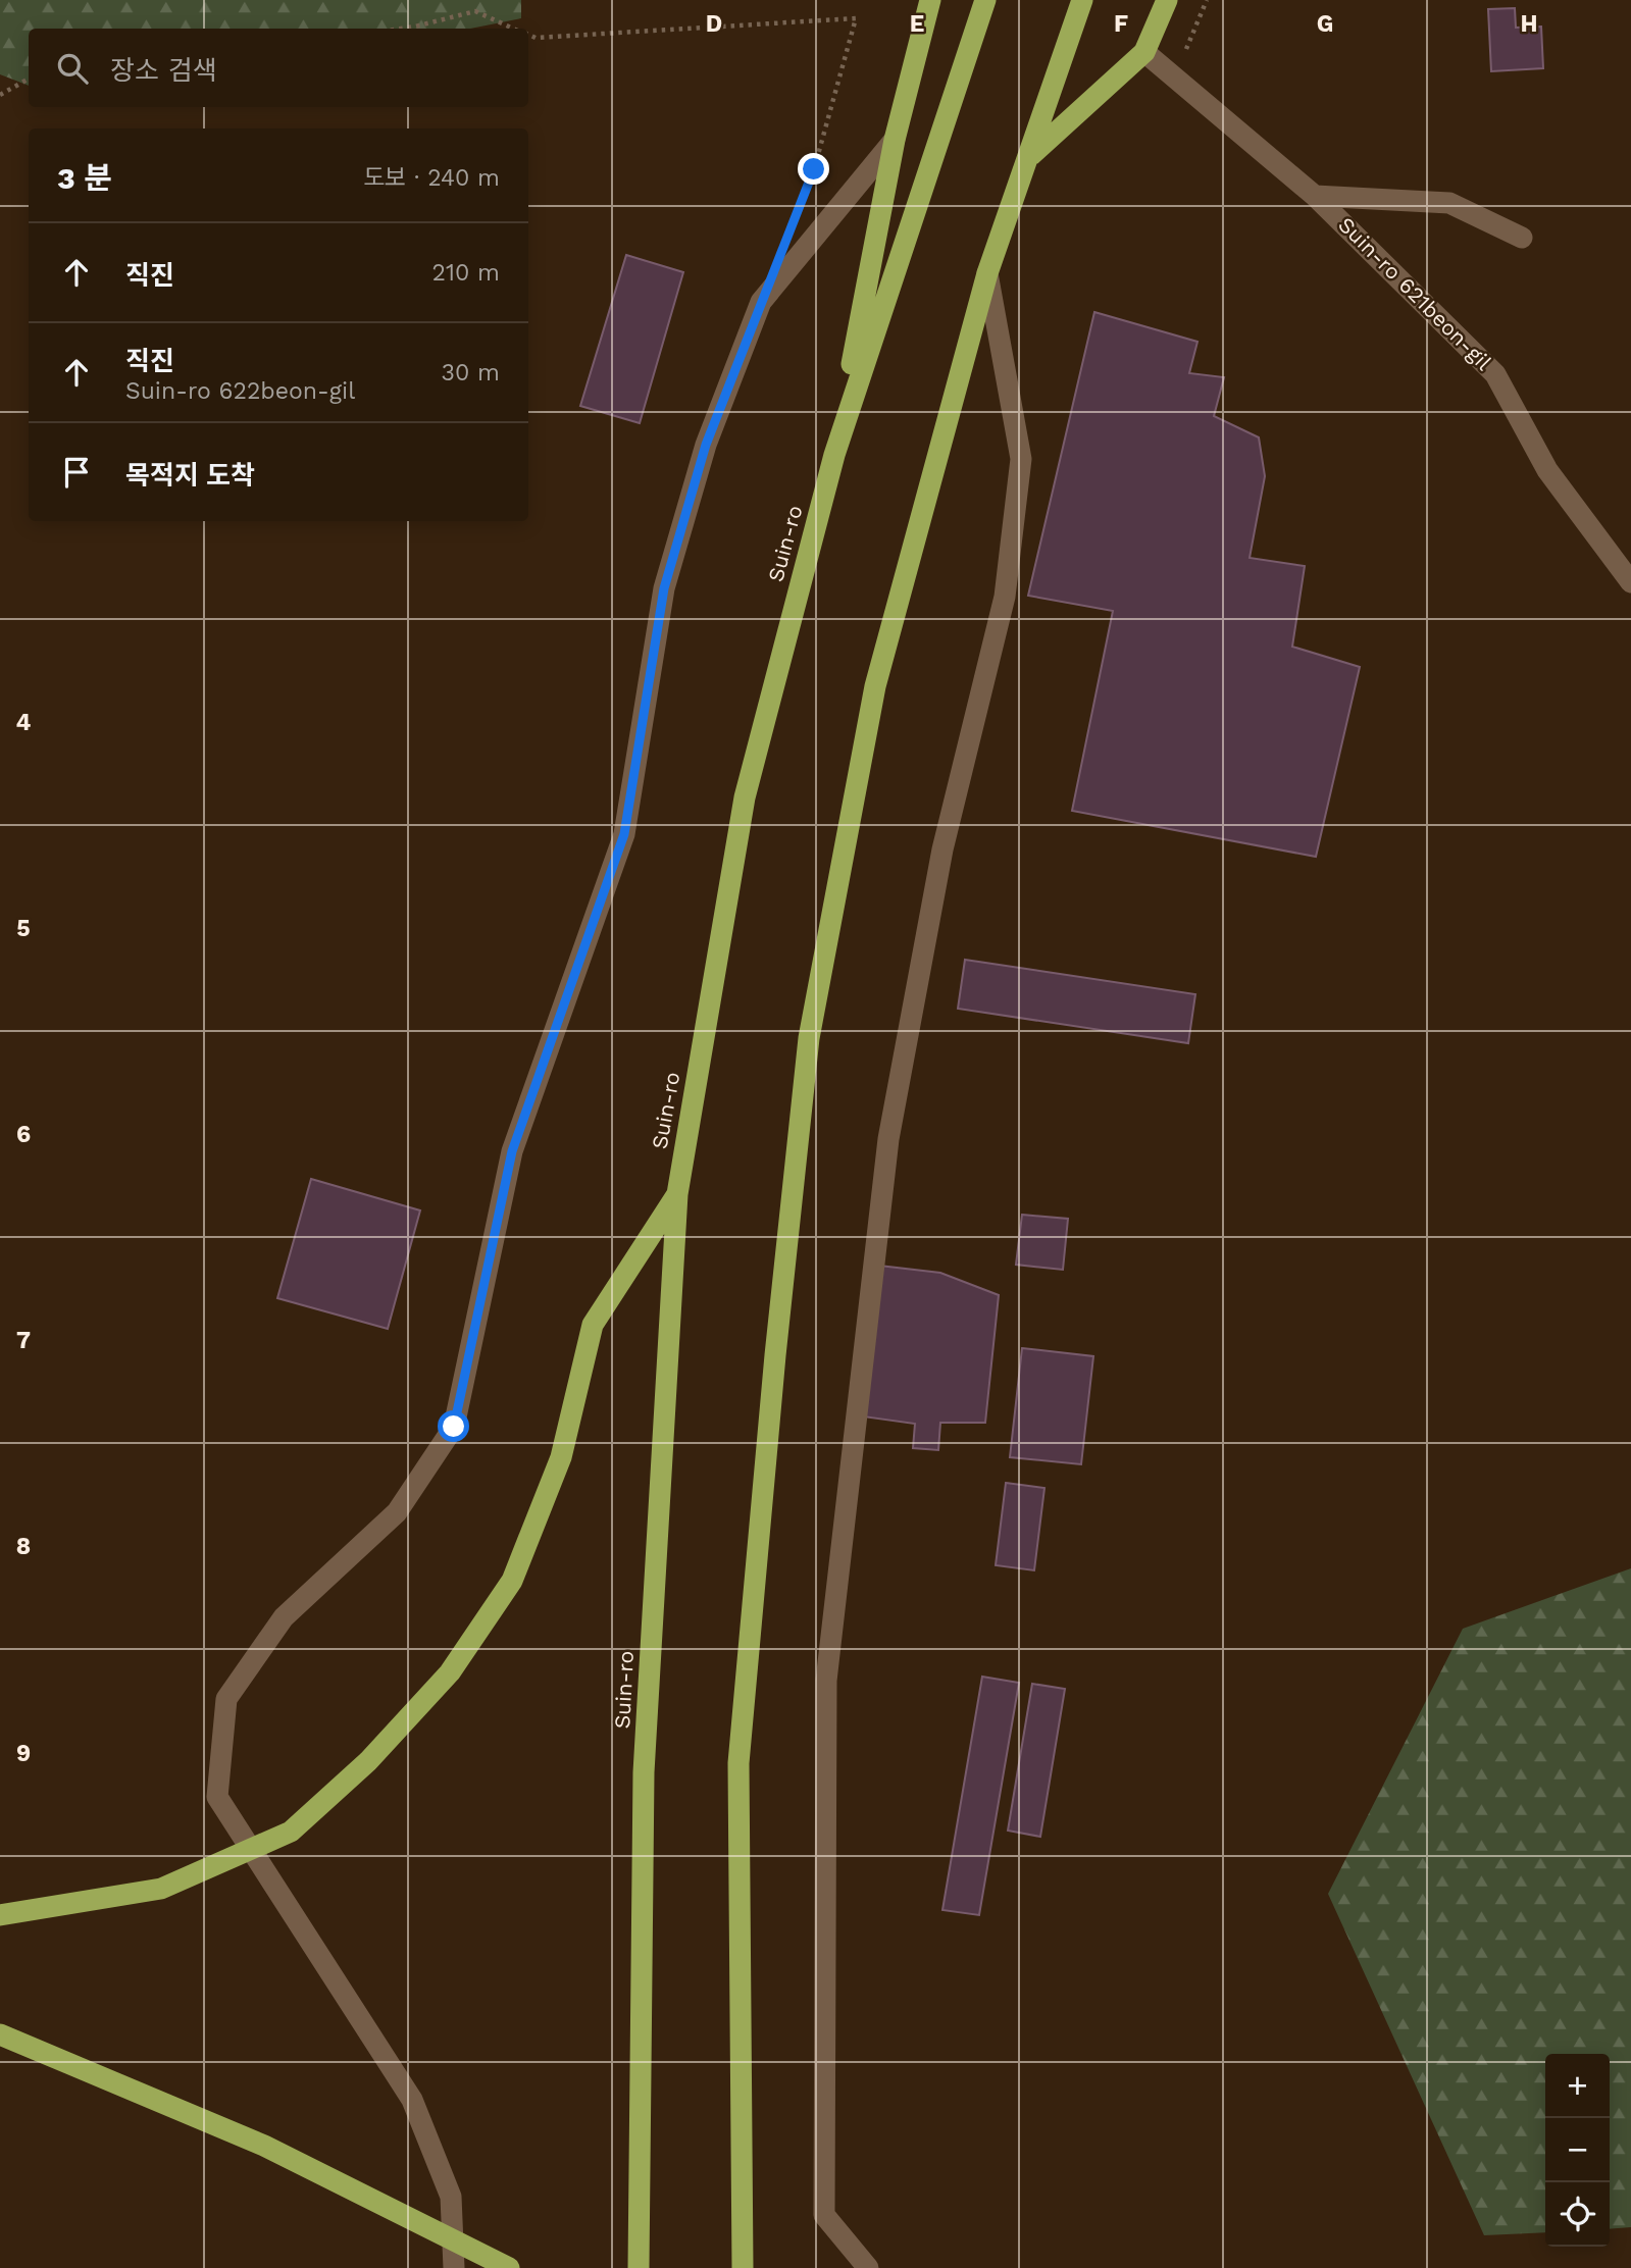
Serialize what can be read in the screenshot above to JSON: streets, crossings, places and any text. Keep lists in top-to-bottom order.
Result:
{
  "streets": {
    "highway": ["Suin-ro"],
    "street": ["Suin-ro 621beon-gil"]
  },
  "page": {
    "search": "장소 검색",
    "heading": ["3 분", "도보 · 240 m"],
    "list": [
      ["직진", "210 m"],
      ["직진", "Suin-ro 622beon-gil", "30 m"],
      "목적지 도착"
    ],
    "map_buttons": ["+", "−"]
  },
  "grid": {
    "columns": [
      "D",
      "E",
      "F",
      "G",
      "H"
    ],
    "rows": [
      "4",
      "5",
      "6",
      "7",
      "8",
      "9"
    ]
  }
}
